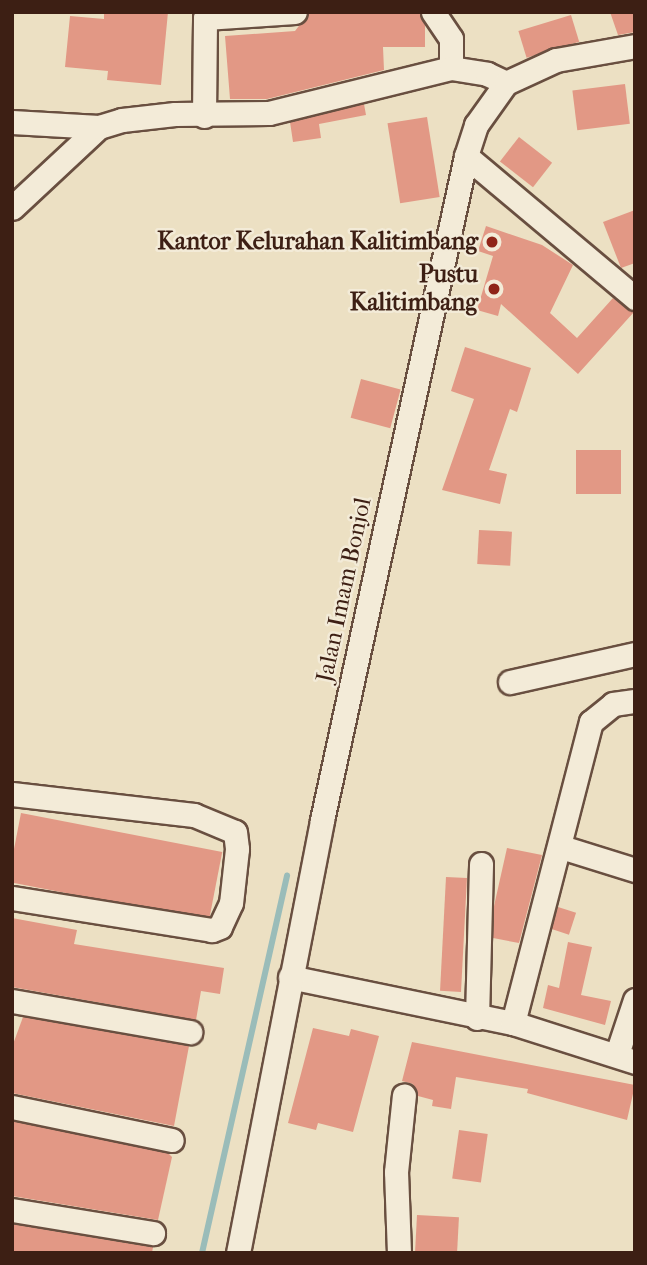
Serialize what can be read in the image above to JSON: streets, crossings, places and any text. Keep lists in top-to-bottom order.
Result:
{
  "streets": {
    "street": ["Jalan Imam Bonjol"]
  },
  "places": ["Kantor Kelurahan Kalitimbang", "Pustu Kalitimbang"]
}
